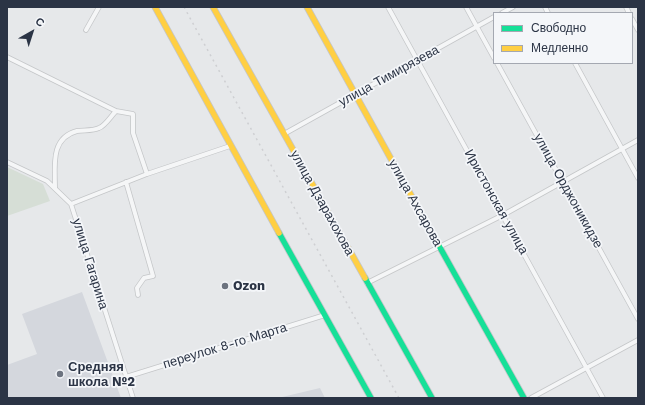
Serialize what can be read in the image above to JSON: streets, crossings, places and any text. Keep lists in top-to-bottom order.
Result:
{
  "streets": {
    "street": [
      "улица Тимирязева",
      "улица Орджоникидзе",
      "Иристонская улица",
      "улица Дзарахохова",
      "улица Ахсарова",
      "улица Гагарина",
      "переулок 8-го Марта"
    ]
  },
  "crossings": [
    ["улица Тимирязева", "Иристонская улица"],
    ["улица Тимирязева", "улица Дзарахохова"],
    ["улица Тимирязева", "улица Ахсарова"],
    ["улица Гагарина", "переулок 8-го Марта"]
  ],
  "places": ["Ozon", "Средняя школа №2"],
  "legend": ["Свободно", "Медленно"],
  "north": "top right"
}
